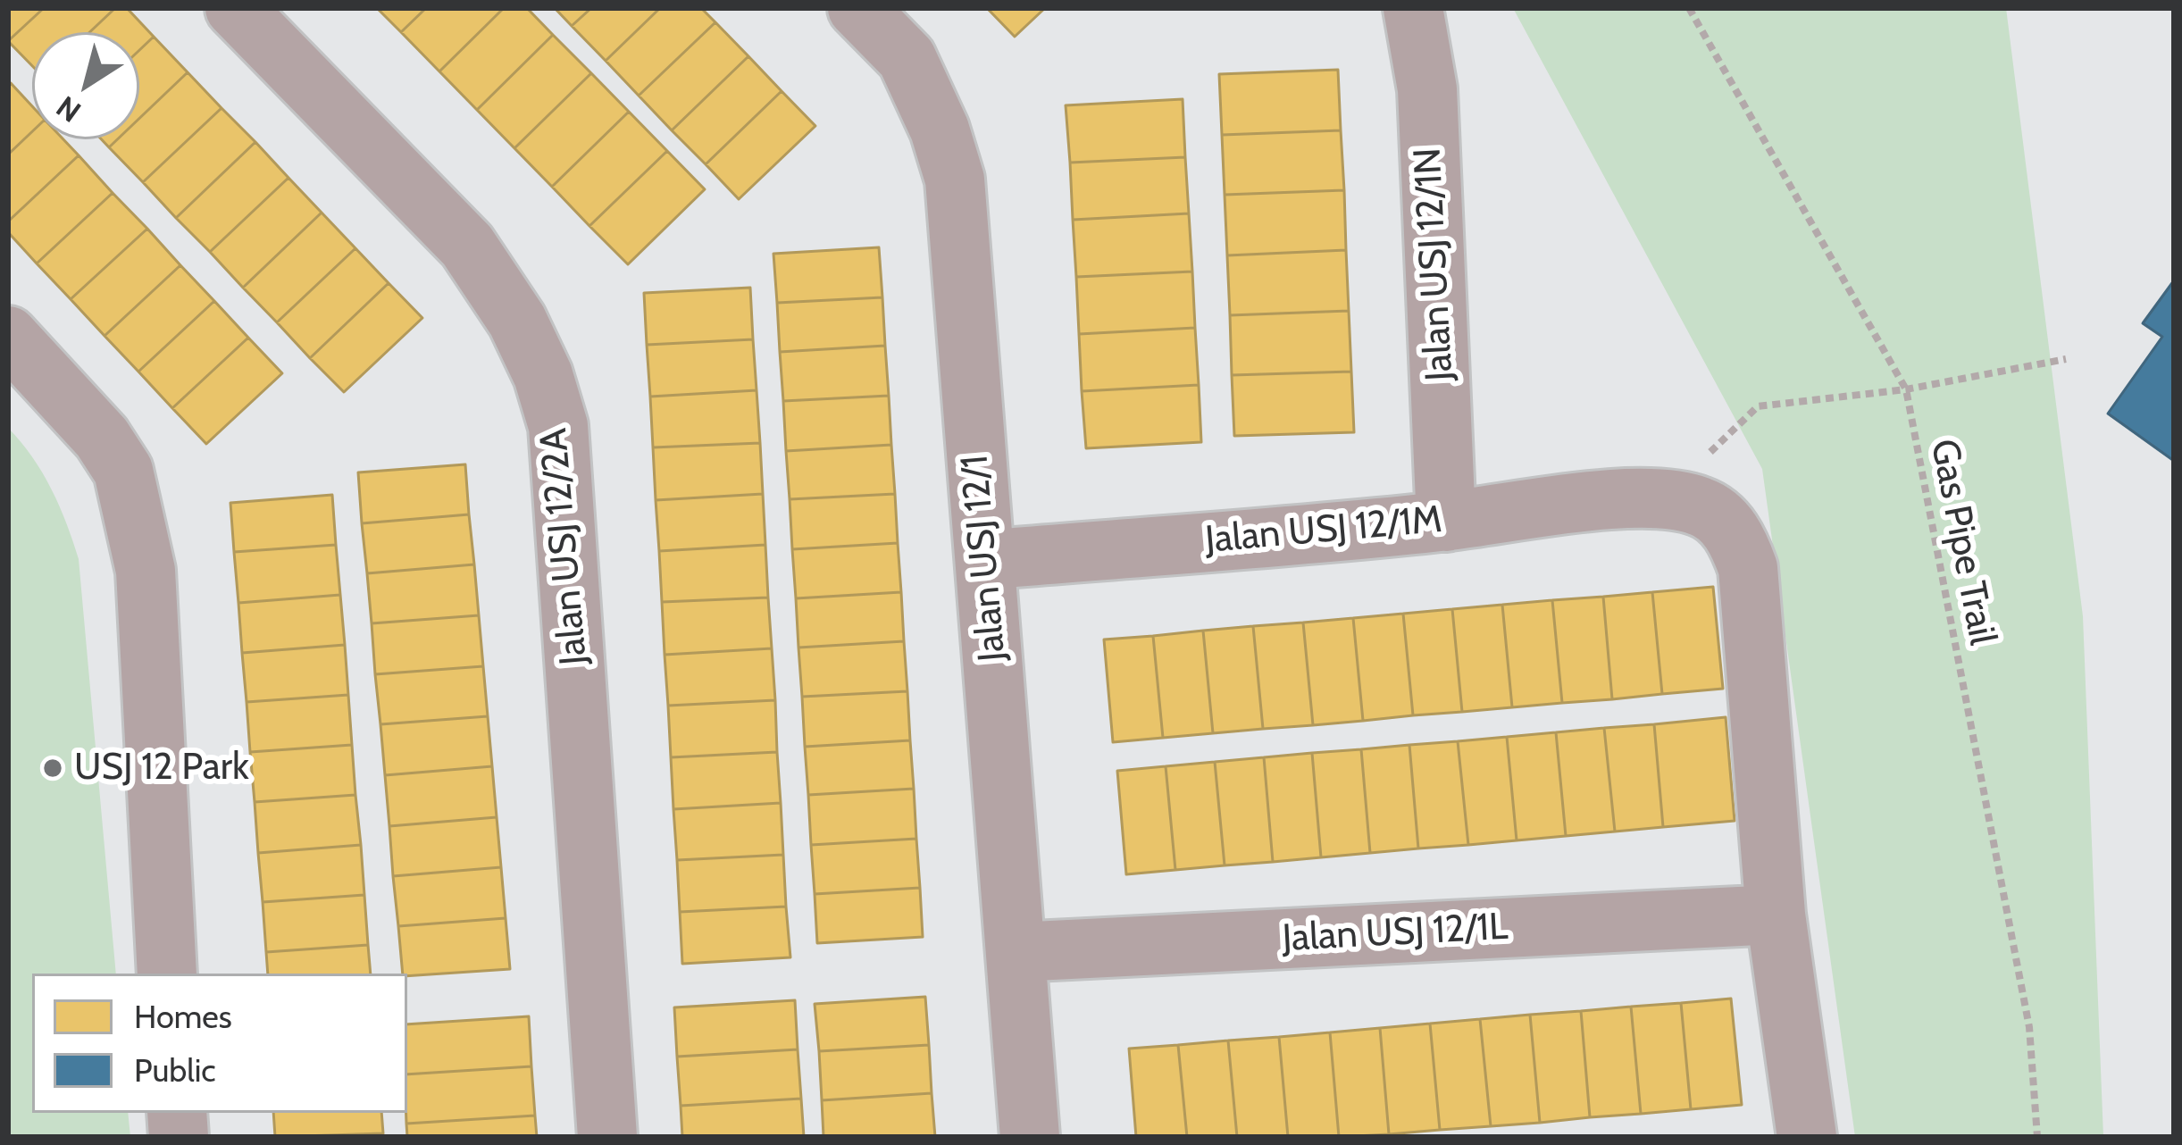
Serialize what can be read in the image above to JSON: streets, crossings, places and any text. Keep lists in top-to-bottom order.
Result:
{
  "streets": {
    "street": [
      "Jalan USJ 12/1N",
      "Jalan USJ 12/1M",
      "Jalan USJ 12/2A",
      "Jalan USJ 12/1",
      "Jalan USJ 12/1L"
    ],
    "path": ["Gas Pipe Trail"]
  },
  "crossings": [
    ["Jalan USJ 12/1N", "Jalan USJ 12/1M"],
    ["Jalan USJ 12/1M", "Jalan USJ 12/1"],
    ["Jalan USJ 12/1", "Jalan USJ 12/1L"]
  ],
  "places": ["USJ 12 Park"],
  "legend": ["Homes", "Public"],
  "north": "bottom left"
}
